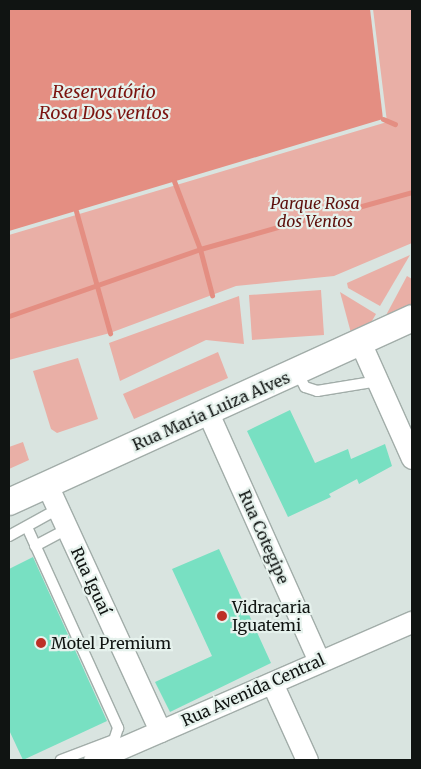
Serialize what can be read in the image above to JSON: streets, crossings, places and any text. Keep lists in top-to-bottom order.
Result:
{
  "streets": {
    "street": [
      "Rua Maria Luiza Alves",
      "Rua Cotegipe",
      "Rua Iguaí",
      "Rua Avenida Central"
    ]
  },
  "crossings": [
    ["Rua Maria Luiza Alves", "Rua Cotegipe"],
    ["Rua Maria Luiza Alves", "Rua Iguaí"],
    ["Rua Cotegipe", "Rua Avenida Central"],
    ["Rua Iguaí", "Rua Avenida Central"]
  ],
  "water": ["Reservatório Rosa Dos ventos"],
  "parks": ["Parque Rosa dos Ventos"],
  "places": ["Vidraçaria Iguatemi", "Motel Premium"]
}
